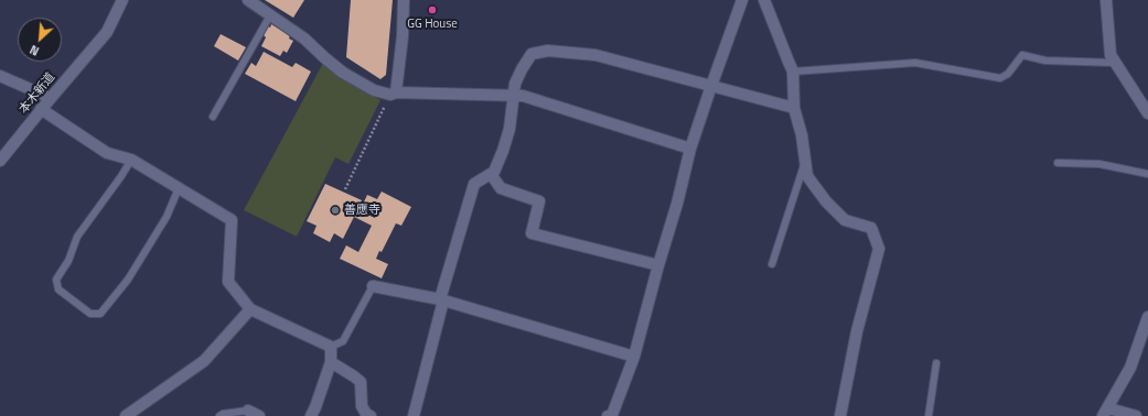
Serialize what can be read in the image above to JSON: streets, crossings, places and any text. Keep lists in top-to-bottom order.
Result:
{
  "streets": {
    "street": ["本木新道"]
  },
  "places": ["GG House", "善應寺"],
  "north": "bottom left"
}
